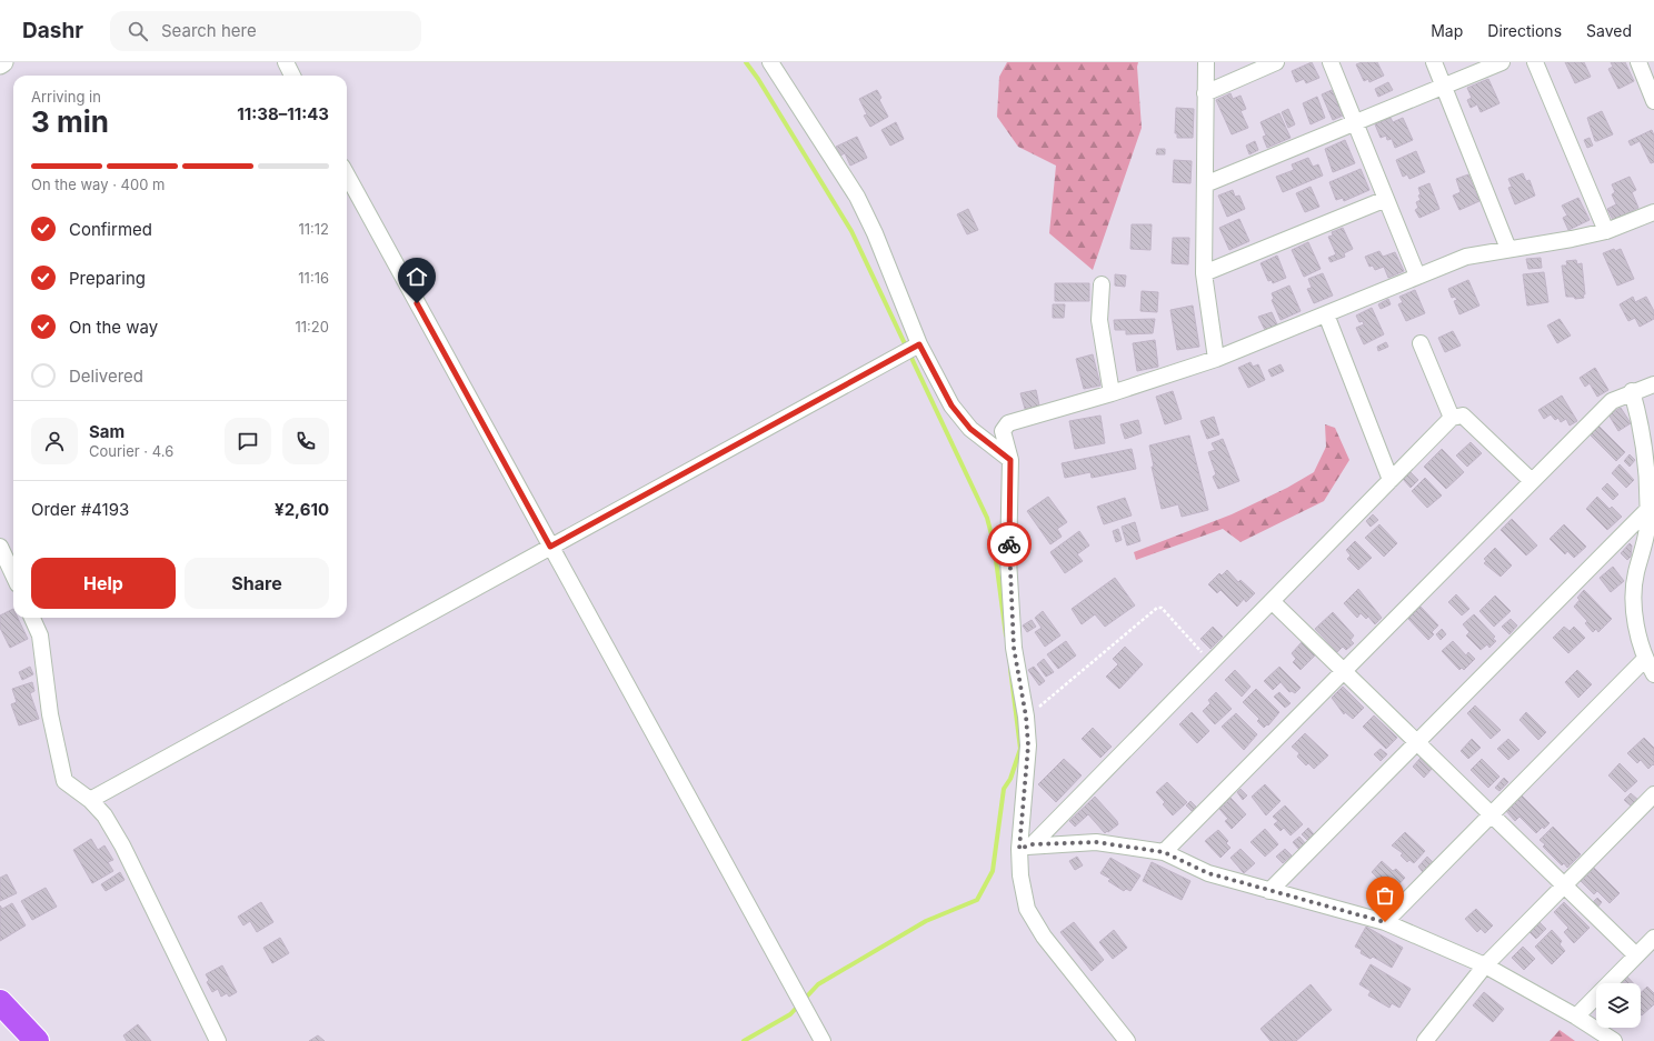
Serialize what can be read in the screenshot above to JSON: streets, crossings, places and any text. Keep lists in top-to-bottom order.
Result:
{
  "page": {
    "header": "Dashr",
    "search": "Search here",
    "nav": ["Map", "Directions", "Saved"],
    "heading": ["3 min", "Arriving in", "11:38–11:43"],
    "panel": [
      "Sam",
      "Courier · 4.6",
      "Order #4193",
      "¥2,610"
    ],
    "bar": "On the way · 400 m",
    "list": [
      ["Confirmed", "11:12"],
      ["Preparing", "11:16"],
      ["On the way", "11:20"],
      "Delivered"
    ],
    "buttons": ["Help", "Share"]
  }
}
